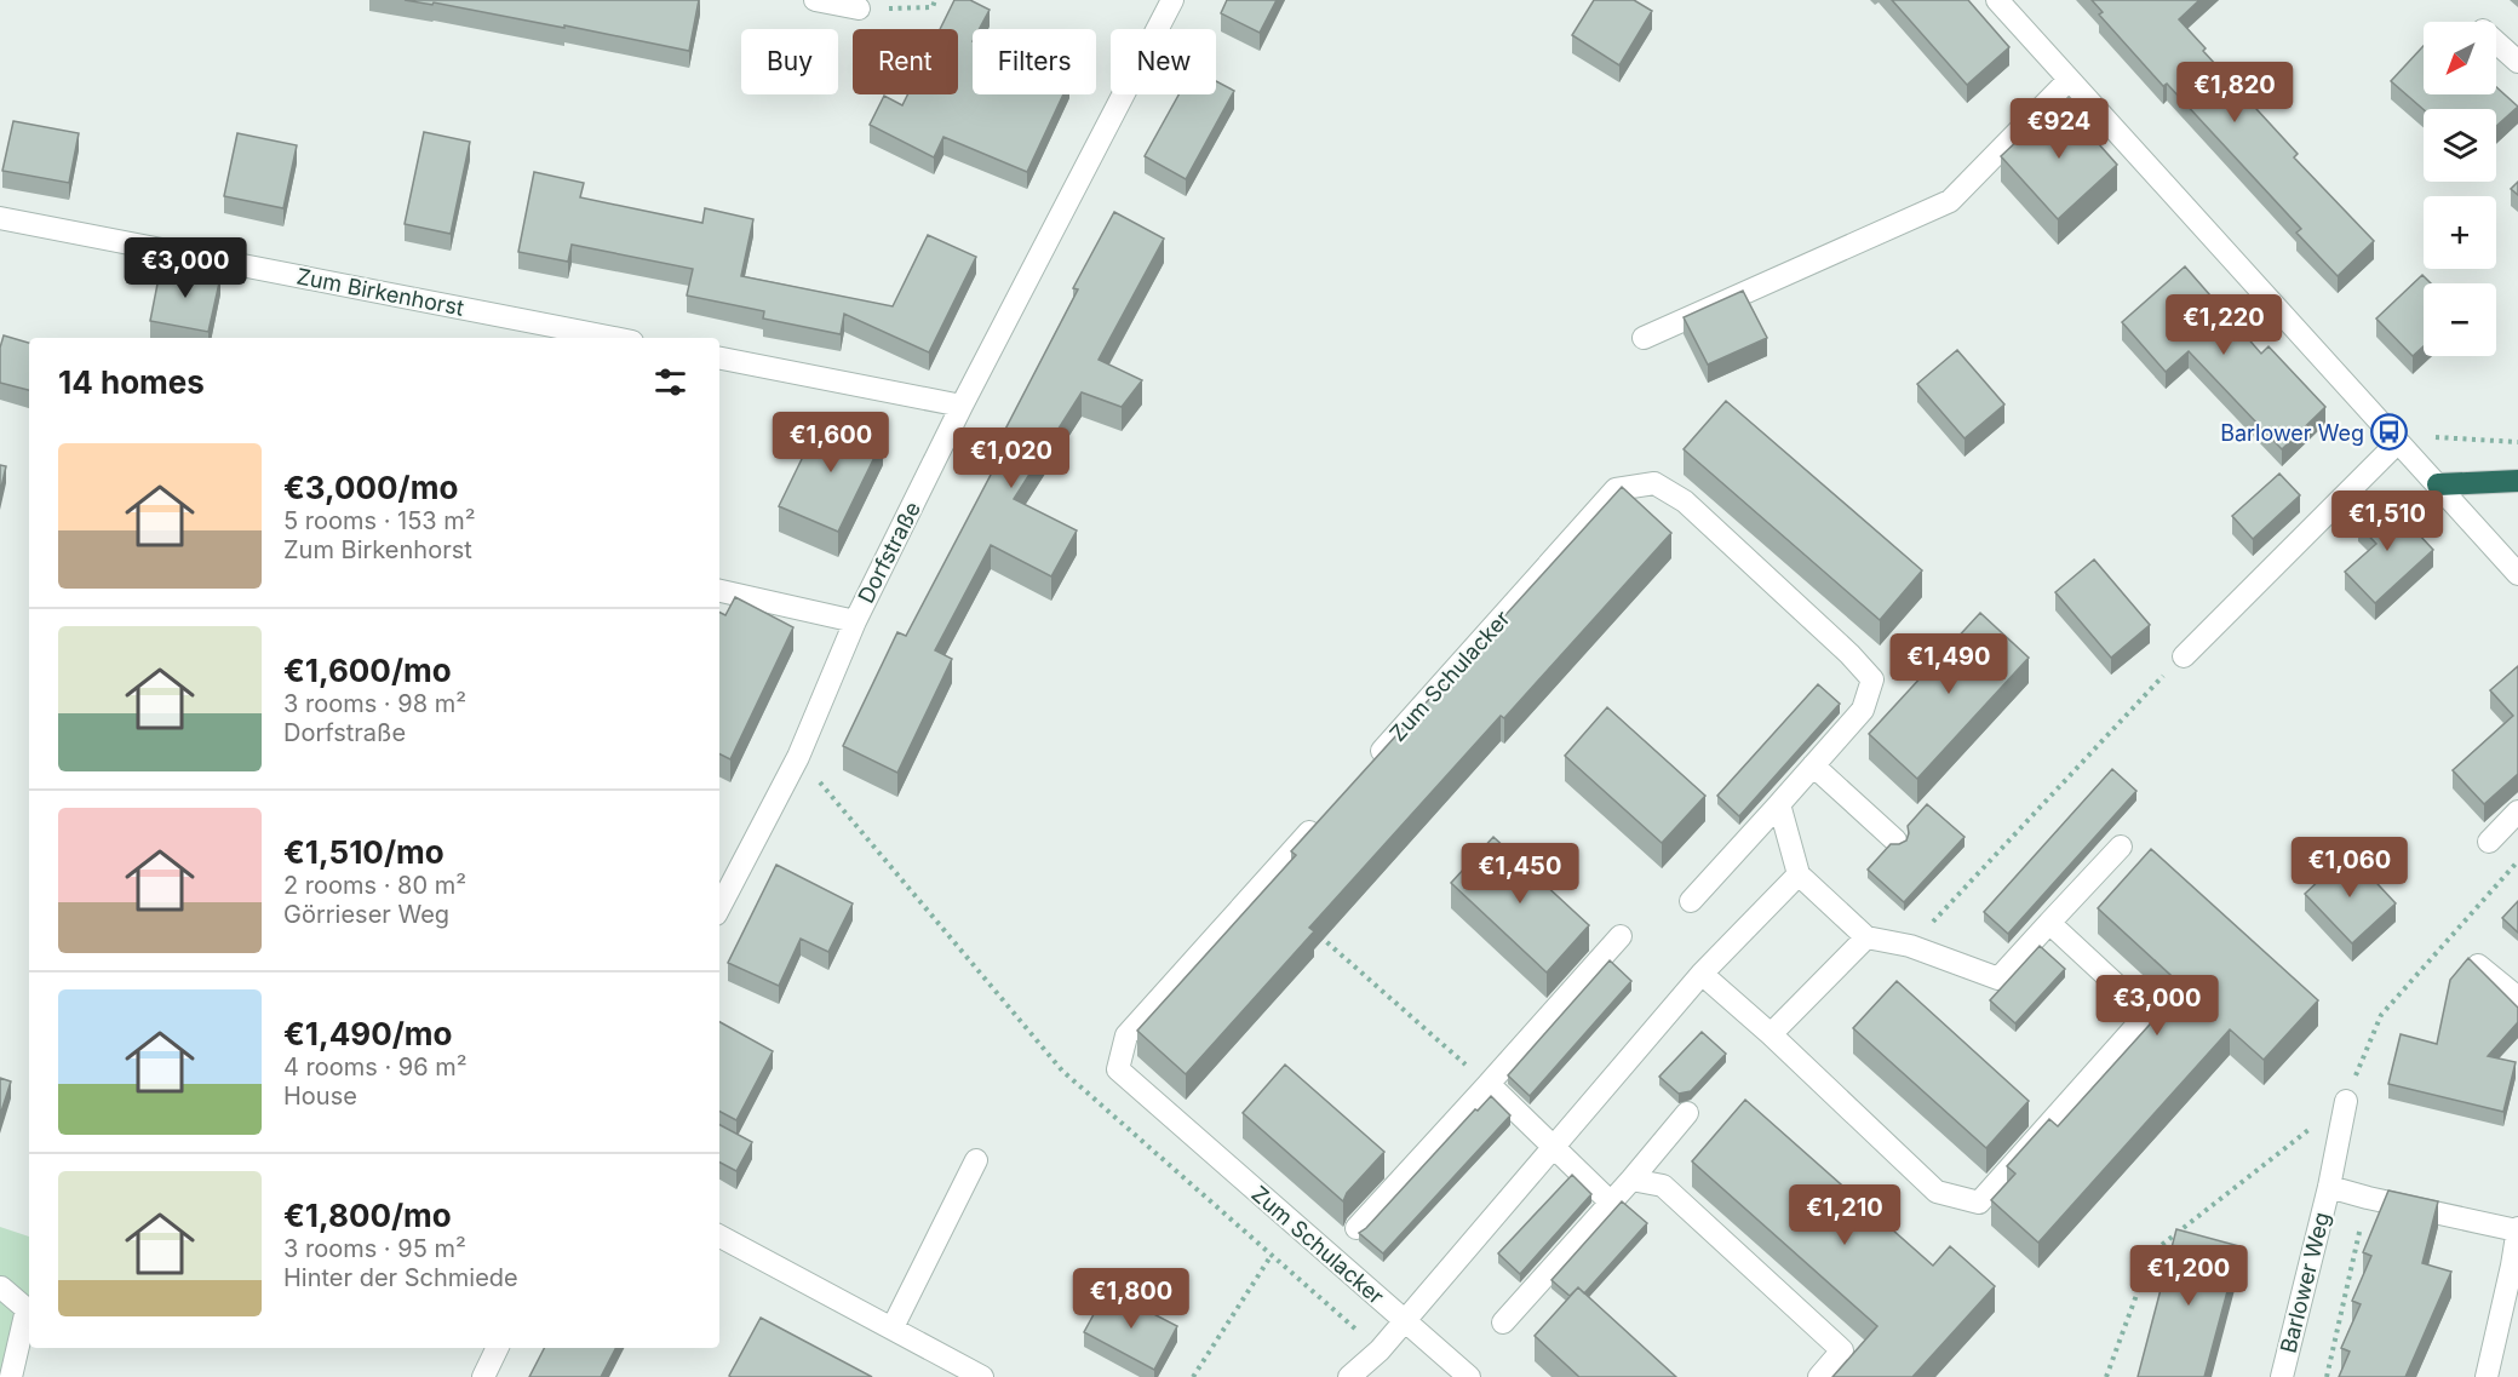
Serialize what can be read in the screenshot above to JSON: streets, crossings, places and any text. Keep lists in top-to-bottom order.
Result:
{
  "streets": {
    "street": [
      "Zum Birkenhorst",
      "Dorfstraße",
      "Zum Schulacker",
      "Barlower Weg"
    ]
  },
  "places": {
    "bus stop": ["Barlower Weg"]
  },
  "north": "bottom left",
  "page": {
    "map_buttons": ["+", "−"],
    "chip": [
      "Buy",
      "Rent",
      "Filters",
      "New"
    ],
    "price": [
      "€1,820",
      "€924",
      "€3,000",
      "€1,220",
      "€1,600",
      "€1,020",
      "€1,510",
      "€1,490",
      "€1,060",
      "€1,450",
      "€3,000",
      "€1,210",
      "€1,200",
      "€1,800"
    ],
    "heading": "14 homes",
    "list": [
      {
        "name": "€3,000/mo",
        "note": "5 rooms · 153 m² · Zum Birkenhorst"
      },
      {
        "name": "€1,600/mo",
        "note": "3 rooms · 98 m² · Dorfstraße"
      },
      {
        "name": "€1,510/mo",
        "note": "2 rooms · 80 m² · Görrieser Weg"
      },
      {
        "name": "€1,490/mo",
        "note": "4 rooms · 96 m² · House"
      },
      {
        "name": "€1,800/mo",
        "note": "3 rooms · 95 m² · Hinter der Schmiede"
      }
    ]
  }
}
